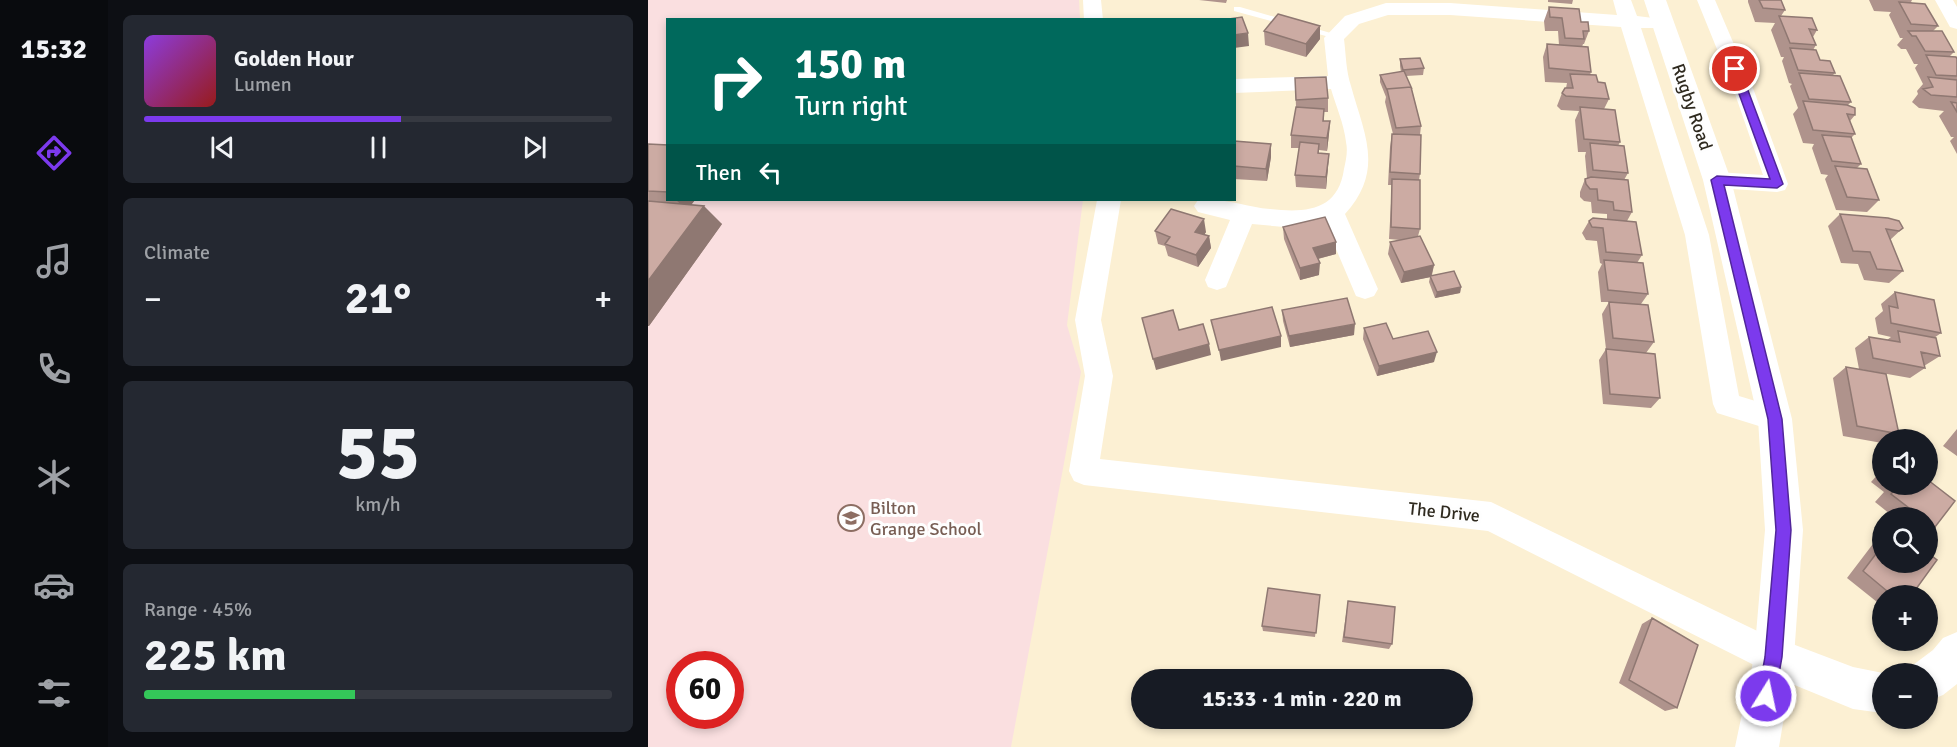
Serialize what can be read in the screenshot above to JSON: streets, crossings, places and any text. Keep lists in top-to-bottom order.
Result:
{
  "streets": {
    "main road": ["Rugby Road"],
    "street": ["The Drive"]
  },
  "crossings": [
    ["Rugby Road", "The Drive"]
  ],
  "places": {
    "school or university": ["Bilton Grange School"]
  },
  "page": {
    "tabs": "15:32",
    "turn": ["150 m", "Turn right"],
    "song": ["Golden Hour", "Lumen"],
    "then": "Then",
    "tile": [
      "Climate",
      ["55", "km/h"],
      ["Range · 45%", "225 km"]
    ],
    "heat": ["−", "21°", "+"],
    "map_buttons": ["+", "−"],
    "limit": "60",
    "trip": "15:33 · 1 min · 220 m"
  }
}
